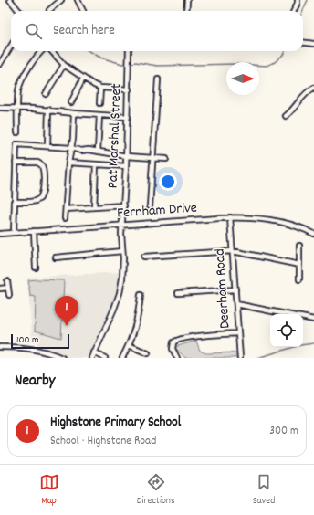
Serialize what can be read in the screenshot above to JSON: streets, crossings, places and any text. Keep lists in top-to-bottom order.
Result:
{
  "streets": {
    "street": ["Pat Marshal Street", "Fernham Drive", "Deerham Road"]
  },
  "crossings": [
    ["Pat Marshal Street", "Fernham Drive"],
    ["Fernham Drive", "Deerham Road"]
  ],
  "scale_bar": "100 m",
  "north": "right",
  "page": {
    "search": "Search here",
    "pins": "1",
    "scale": "100 m",
    "heading": "Nearby",
    "list": [
      {
        "mark": "1",
        "name": "Highstone Primary School",
        "note": "School · Highstone Road",
        "value": "300 m"
      }
    ],
    "nav": ["Map", "Directions", "Saved"]
  }
}
